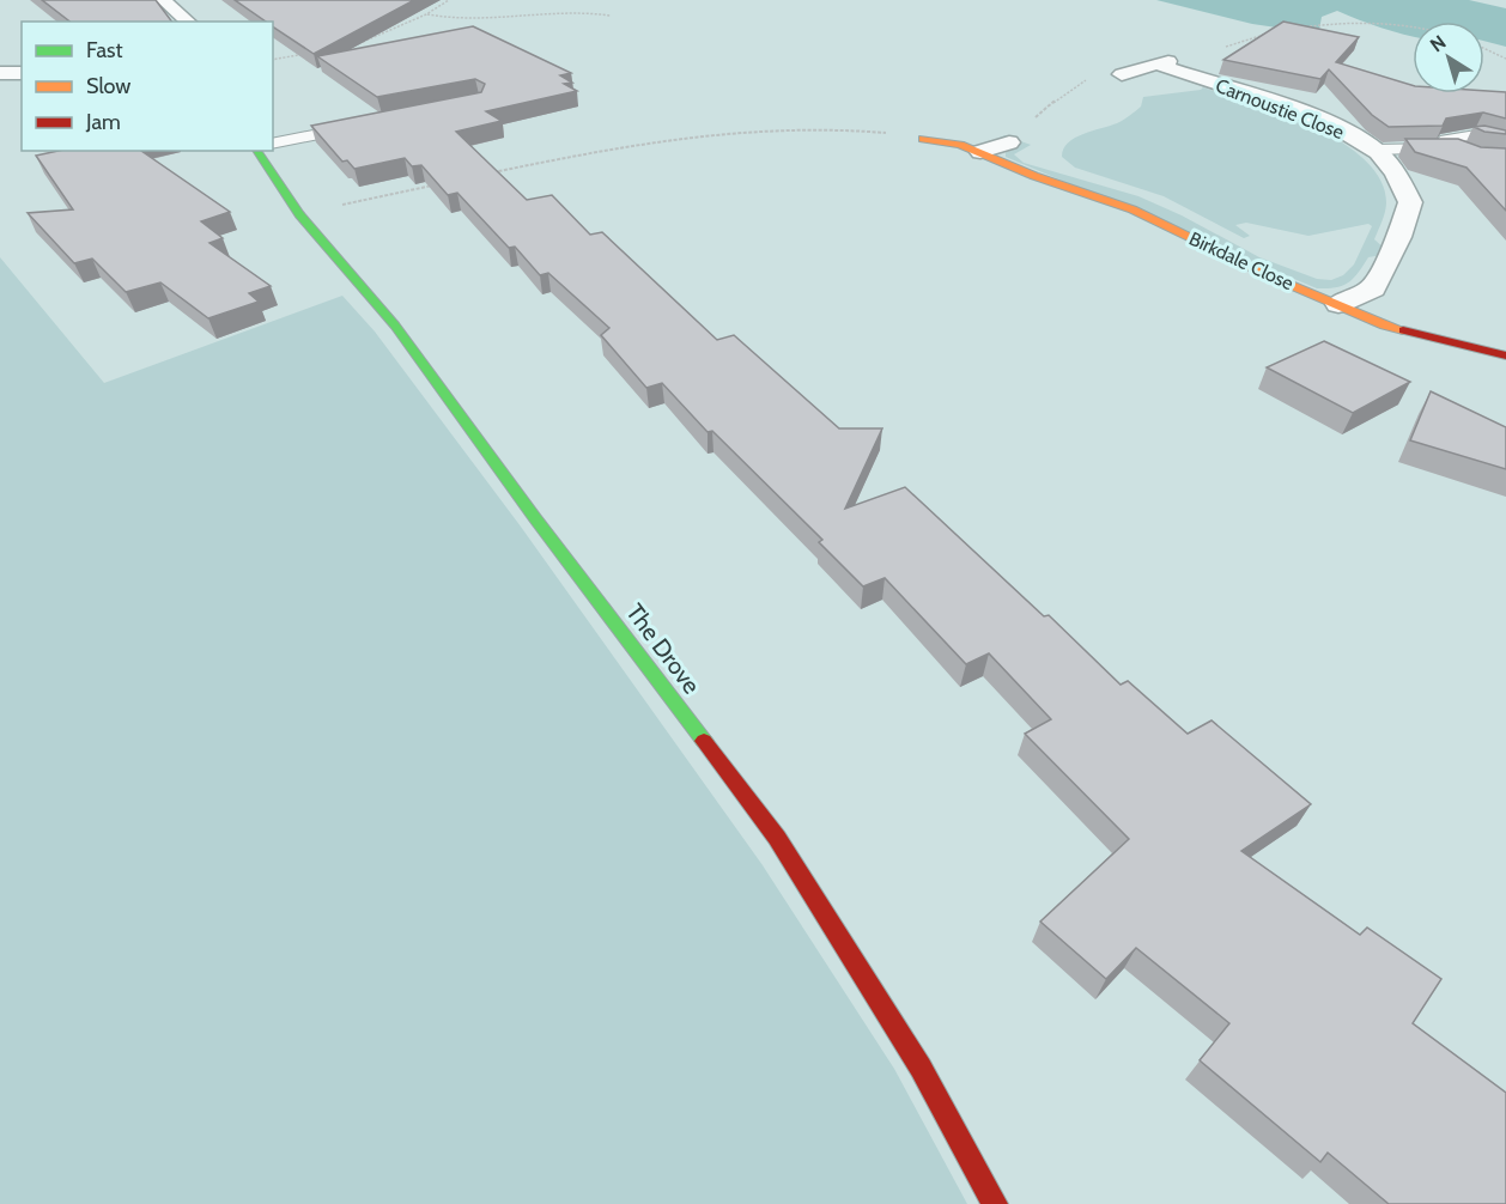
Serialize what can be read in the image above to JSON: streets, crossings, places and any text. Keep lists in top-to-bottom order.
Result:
{
  "streets": {
    "street": ["Carnoustie Close", "Birkdale Close", "The Drove"]
  },
  "crossings": [
    ["Carnoustie Close", "Birkdale Close"]
  ],
  "legend": ["Fast", "Slow", "Jam"],
  "north": "top left"
}
